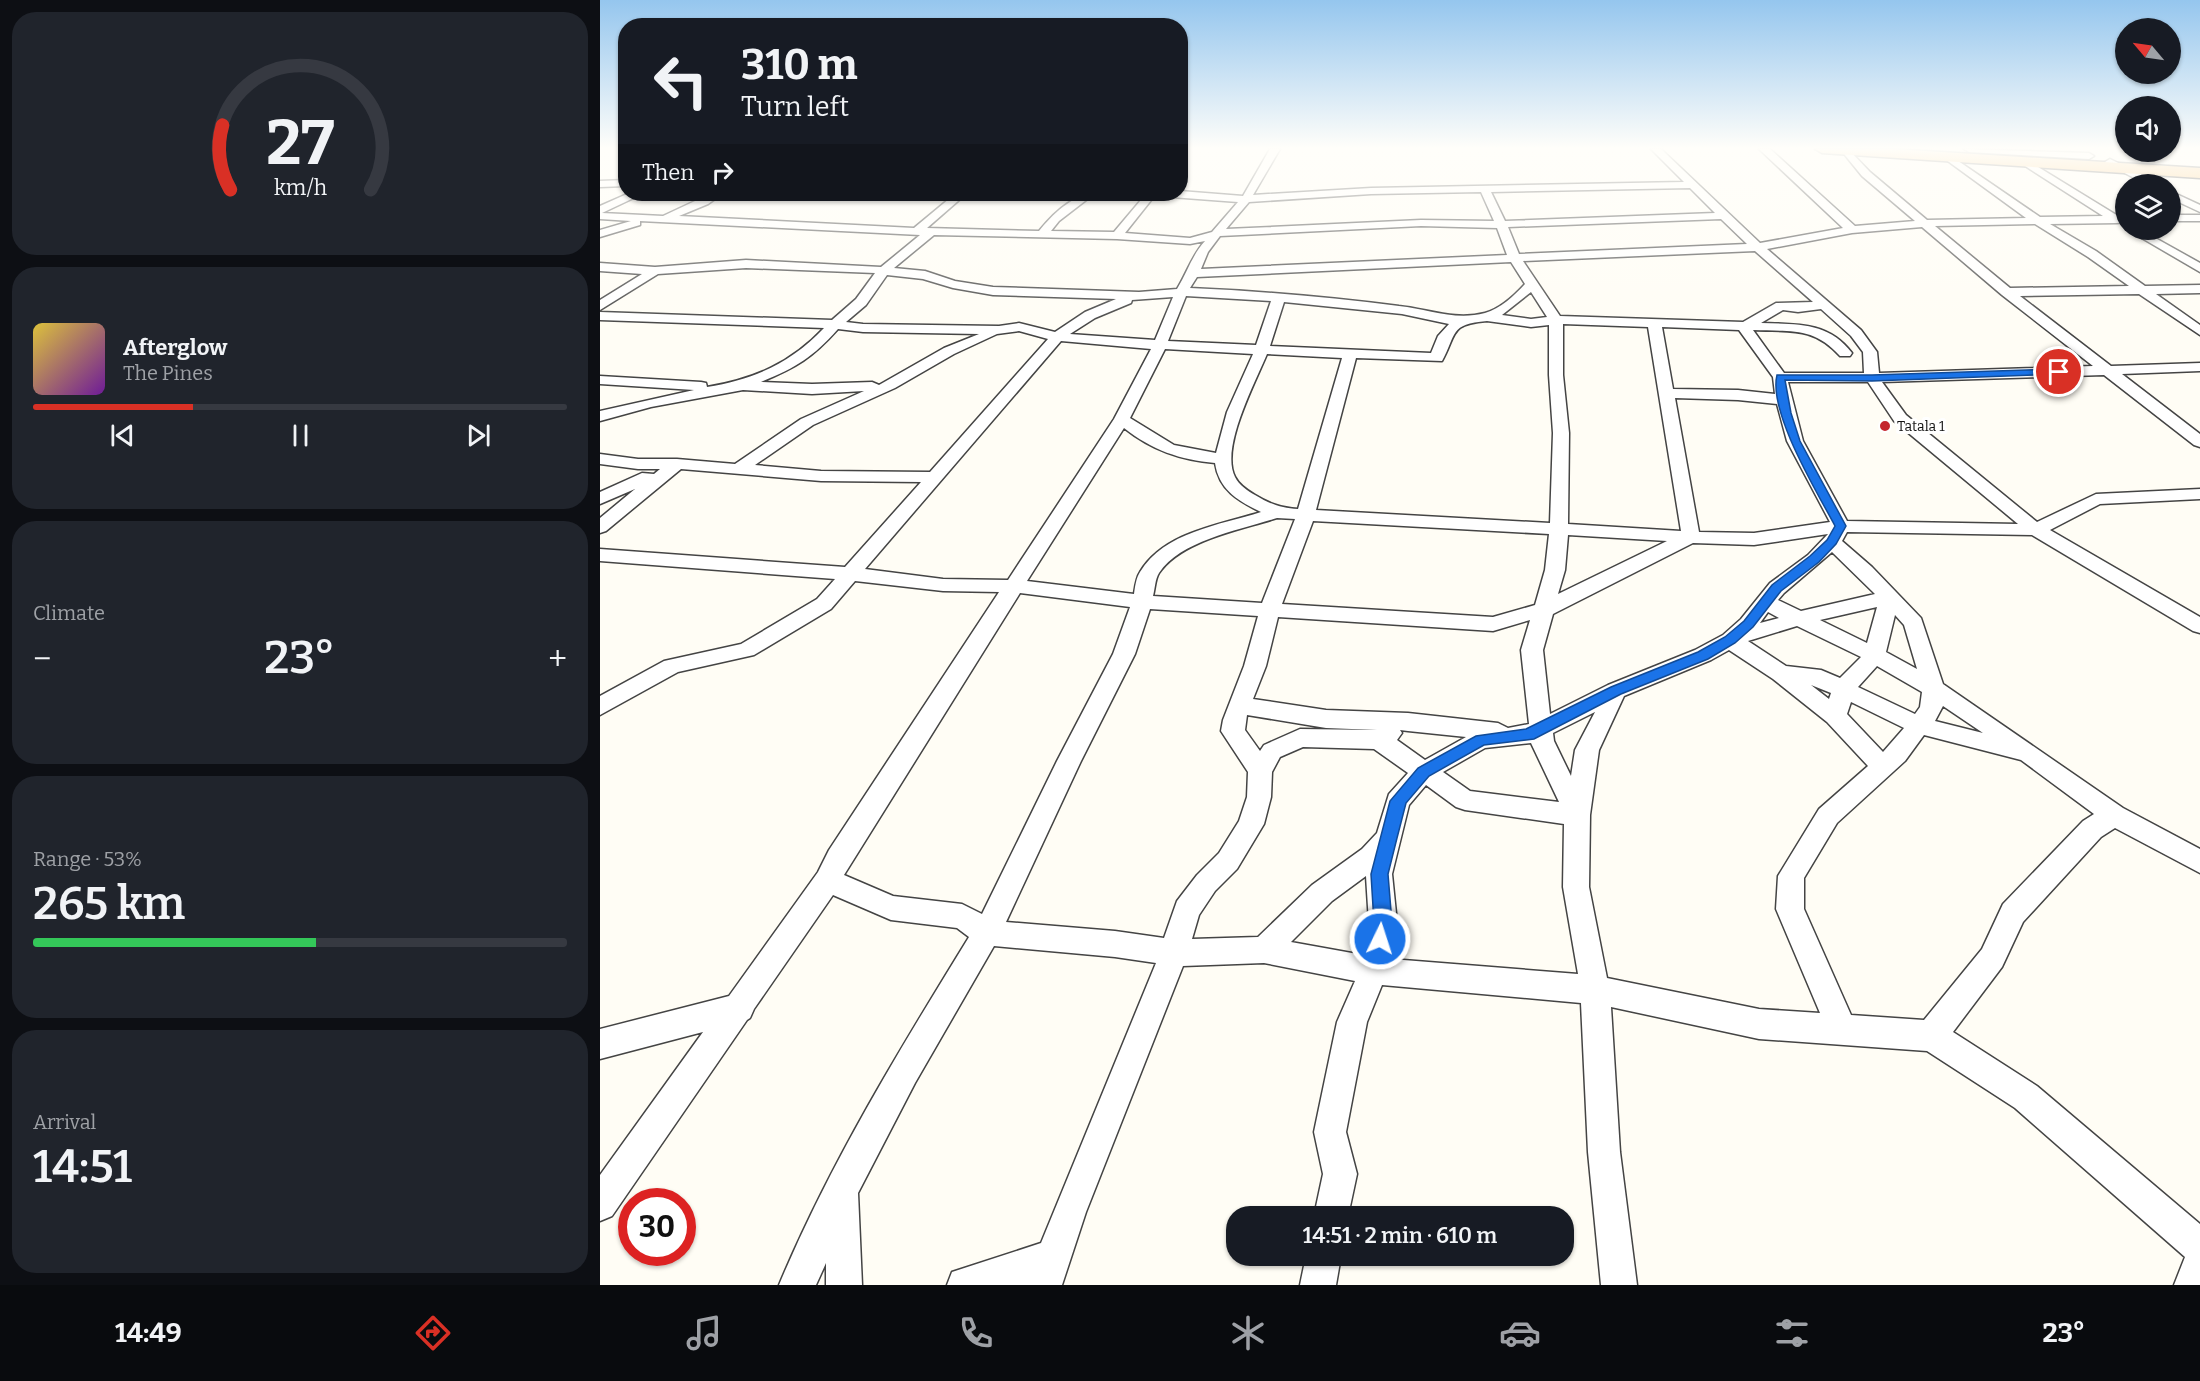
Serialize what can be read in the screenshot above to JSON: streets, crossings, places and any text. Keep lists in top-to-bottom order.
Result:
{
  "places": ["Tatala 1"],
  "north": "top left",
  "page": {
    "turn": ["310 m", "Turn left"],
    "then": "Then",
    "song": ["Afterglow", "The Pines"],
    "tile": [
      "Climate",
      ["Range · 53%", "265 km"],
      ["Arrival", "14:51"]
    ],
    "heat": ["−", "23°", "+"],
    "limit": "30",
    "trip": "14:51 · 2 min · 610 m",
    "tabs": ["14:49", "23°"],
    "gauge": ["27", "km/h"]
  }
}
